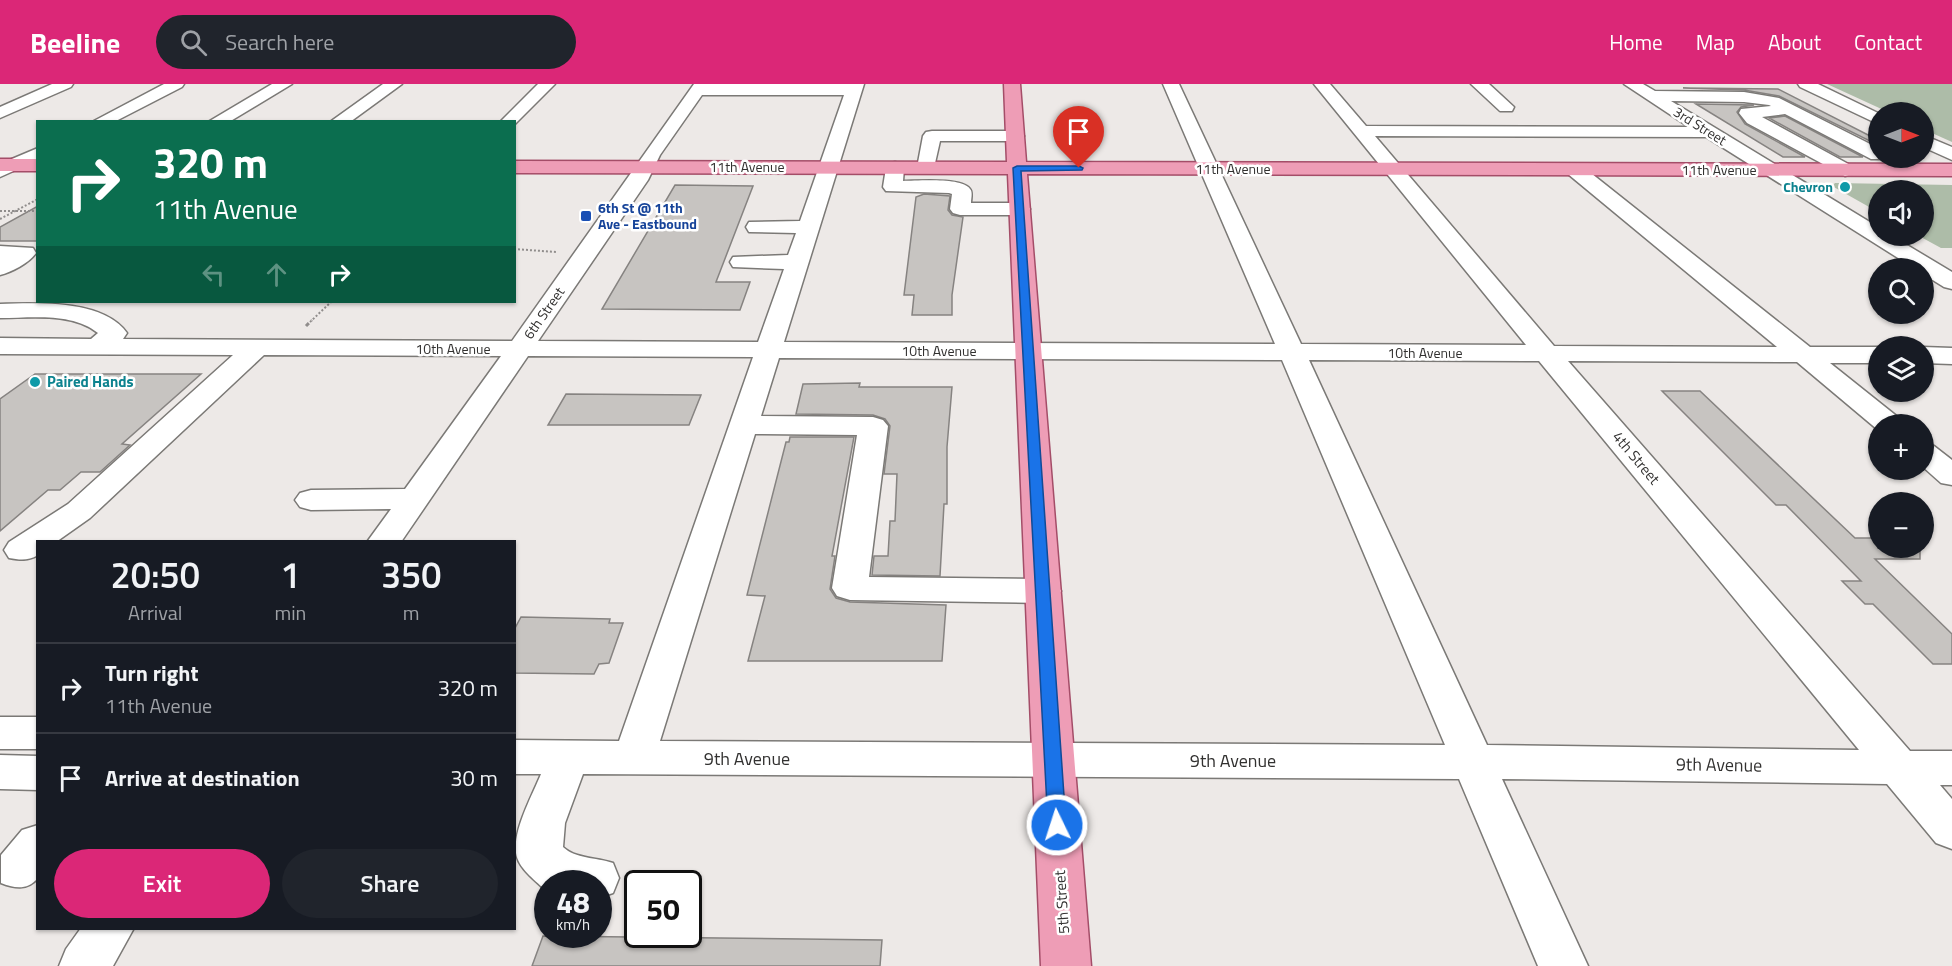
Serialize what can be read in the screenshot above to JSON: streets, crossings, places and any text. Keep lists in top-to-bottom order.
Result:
{
  "streets": {
    "main road": ["11th Avenue", "5th Street"],
    "street": [
      "3rd Street",
      "6th Street",
      "10th Avenue",
      "4th Street",
      "9th Avenue"
    ]
  },
  "crossings": [
    ["3rd Street", "11th Avenue"],
    ["11th Avenue", "6th Street"],
    ["11th Avenue", "4th Street"],
    ["11th Avenue", "5th Street"],
    ["6th Street", "10th Avenue"],
    ["10th Avenue", "4th Street"],
    ["10th Avenue", "5th Street"],
    ["4th Street", "9th Avenue"],
    ["9th Avenue", "5th Street"]
  ],
  "places": {
    "other": ["Chevron", "Paired Hands"],
    "transit": ["6th St @ 11th Ave - Eastbound"]
  },
  "north": "right",
  "page": {
    "header": "Beeline",
    "search": "Search here",
    "nav": [
      "Home",
      "Map",
      "About",
      "Contact"
    ],
    "map_buttons": ["+", "−"],
    "turn": ["320 m", "11th Avenue"],
    "eta": [
      "20:50",
      "Arrival",
      "1",
      "min",
      "350",
      "m"
    ],
    "list": [
      {
        "name": "Turn right",
        "note": "11th Avenue",
        "value": "320 m"
      },
      {
        "name": "Arrive at destination",
        "value": "30 m"
      }
    ],
    "buttons": ["Exit", "Share"],
    "speed": "48 km/h",
    "limit": "50"
  }
}
